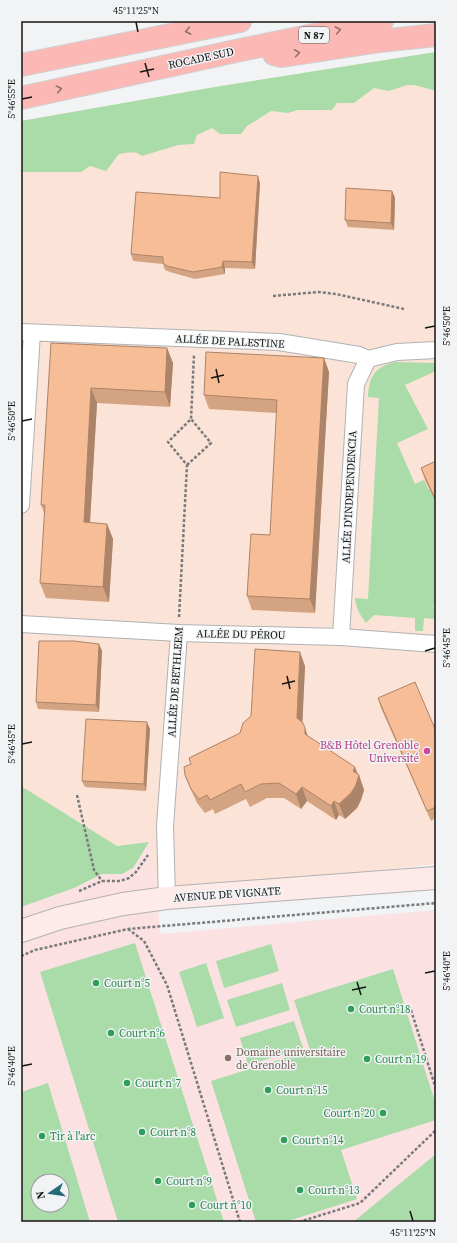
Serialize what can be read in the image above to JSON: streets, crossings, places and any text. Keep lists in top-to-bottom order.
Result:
{
  "streets": {
    "highway": ["N 87", "ROCADE SUD"],
    "street": [
      "ALLÉE DE PALESTINE",
      "ALLÉE D'INDEPENDENCIA",
      "ALLÉE DU PÉROU",
      "ALLÉE DE BETHLEEM",
      "AVENUE DE VIGNATE"
    ]
  },
  "crossings": [
    ["ALLÉE DE PALESTINE", "ALLÉE D'INDEPENDENCIA"],
    ["ALLÉE D'INDEPENDENCIA", "ALLÉE DU PÉROU"],
    ["ALLÉE DU PÉROU", "ALLÉE DE BETHLEEM"],
    ["ALLÉE DE BETHLEEM", "AVENUE DE VIGNATE"]
  ],
  "places": [
    "B&B Hôtel Grenoble Université",
    "Court n°5",
    "Court n°18",
    "Court n°6",
    "Domaine universitaire de Grenoble",
    "Court n°19",
    "Court n°7",
    "Court n°15",
    "Court n°20",
    "Court n°8",
    "Tir à l'arc",
    "Court n°14",
    "Court n°9",
    "Court n°13",
    "Court n°10"
  ],
  "north": "left",
  "coordinates": [
    "45°11'25\"N",
    "5°46'55\"E",
    "5°46'50\"E",
    "5°46'45\"E",
    "5°46'40\"E"
  ]
}
